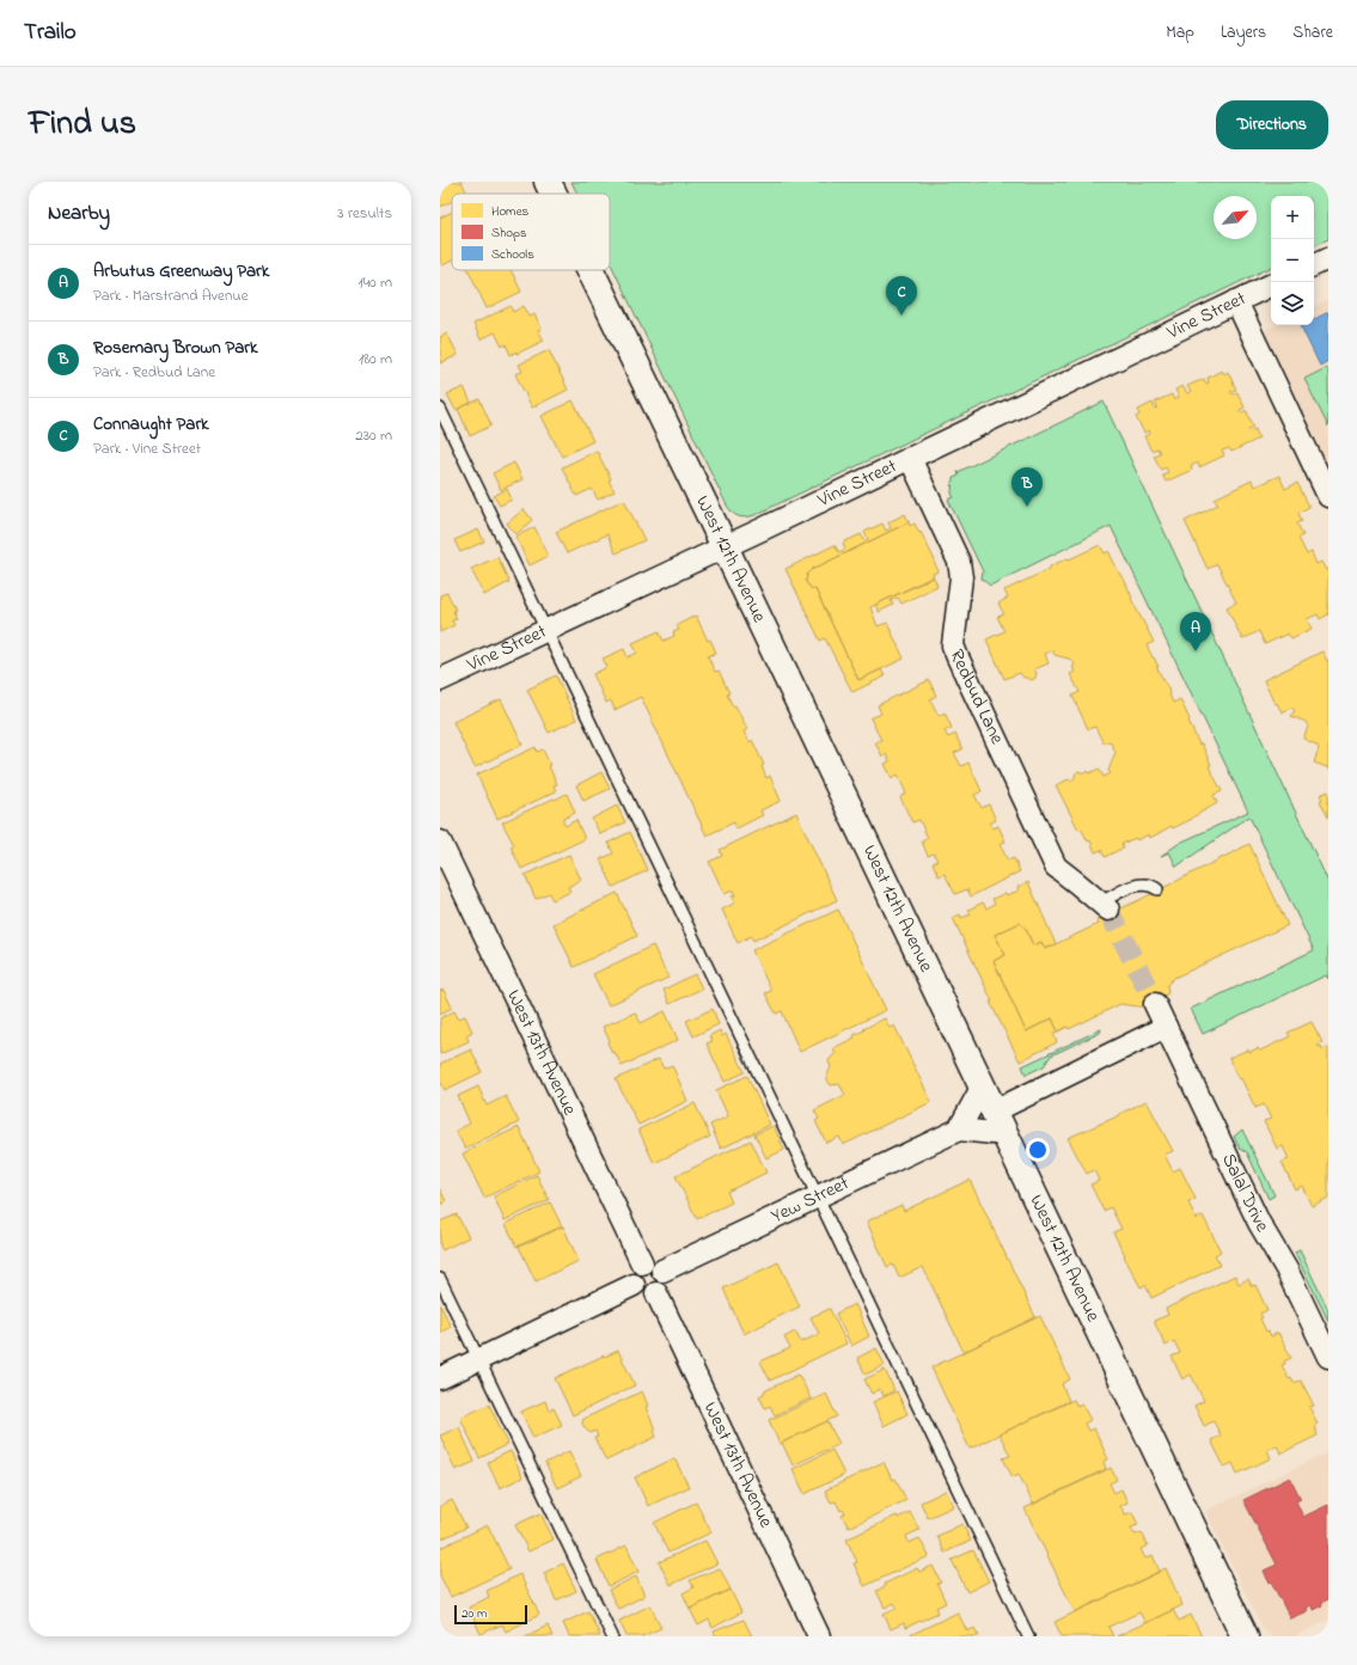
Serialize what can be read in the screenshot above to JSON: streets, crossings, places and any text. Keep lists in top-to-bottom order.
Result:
{
  "streets": {
    "street": [
      "Vine Street",
      "West 12th Avenue",
      "Redbud Lane",
      "West 13th Avenue",
      "Salal Drive",
      "Yew Street"
    ]
  },
  "crossings": [
    ["Vine Street", "West 12th Avenue"],
    ["Vine Street", "Redbud Lane"],
    ["West 12th Avenue", "Yew Street"],
    ["West 13th Avenue", "Yew Street"]
  ],
  "legend": ["Homes", "Shops", "Schools"],
  "scale_bar": "20 m",
  "north": "top right",
  "page": {
    "header": "Trailo",
    "nav": ["Map", "Layers", "Share"],
    "title": "Find us",
    "buttons": "Directions",
    "heading": ["Nearby", "3 results"],
    "map_buttons": ["+", "−"],
    "list": [
      {
        "mark": "A",
        "name": "Arbutus Greenway Park",
        "note": "Park · Marstrand Avenue",
        "value": "140 m"
      },
      {
        "mark": "B",
        "name": "Rosemary Brown Park",
        "note": "Park · Redbud Lane",
        "value": "180 m"
      },
      {
        "mark": "C",
        "name": "Connaught Park",
        "note": "Park · Vine Street",
        "value": "230 m"
      }
    ],
    "pins": ["C", "B", "A"],
    "scale": "20 m"
  }
}
